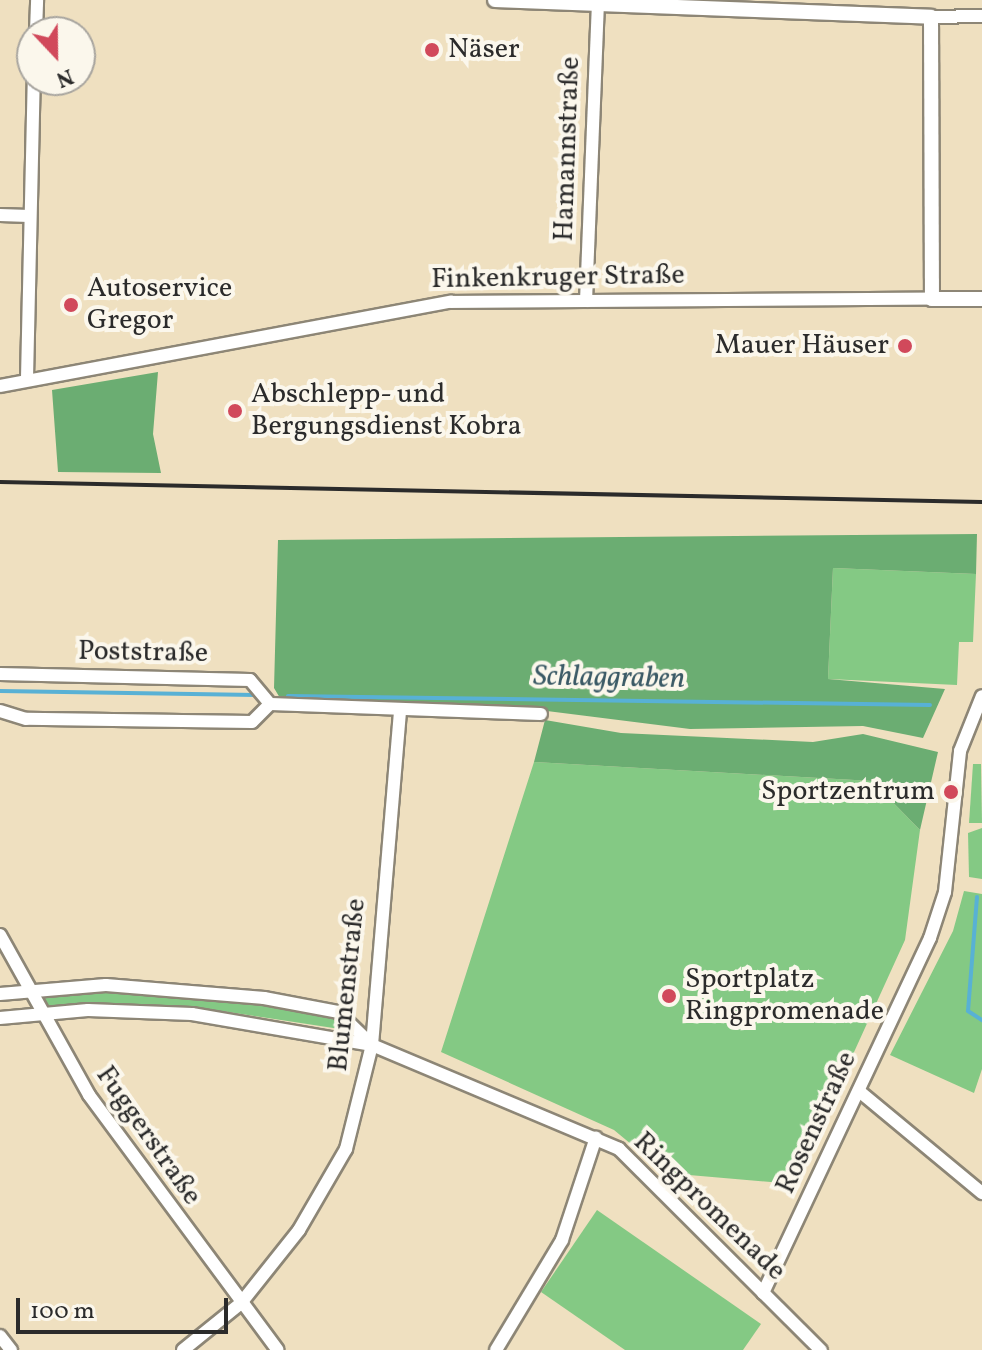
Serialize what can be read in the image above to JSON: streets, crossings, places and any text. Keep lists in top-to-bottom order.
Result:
{
  "streets": {
    "street": [
      "Hamannstraße",
      "Finkenkruger Straße",
      "Poststraße",
      "Blumenstraße",
      "Rosenstraße",
      "Fuggerstraße",
      "Ringpromenade"
    ]
  },
  "crossings": [
    ["Hamannstraße", "Finkenkruger Straße"],
    ["Blumenstraße", "Fuggerstraße"],
    ["Blumenstraße", "Ringpromenade"],
    ["Rosenstraße", "Ringpromenade"],
    ["Fuggerstraße", "Ringpromenade"]
  ],
  "water": ["Schlaggraben"],
  "places": [
    "Näser",
    "Autoservice Gregor",
    "Mauer Häuser",
    "Abschlepp- und Bergungsdienst Kobra",
    "Sportzentrum",
    "Sportplatz Ringpromenade"
  ],
  "scale_bar": "100 m",
  "north": "bottom"
}
